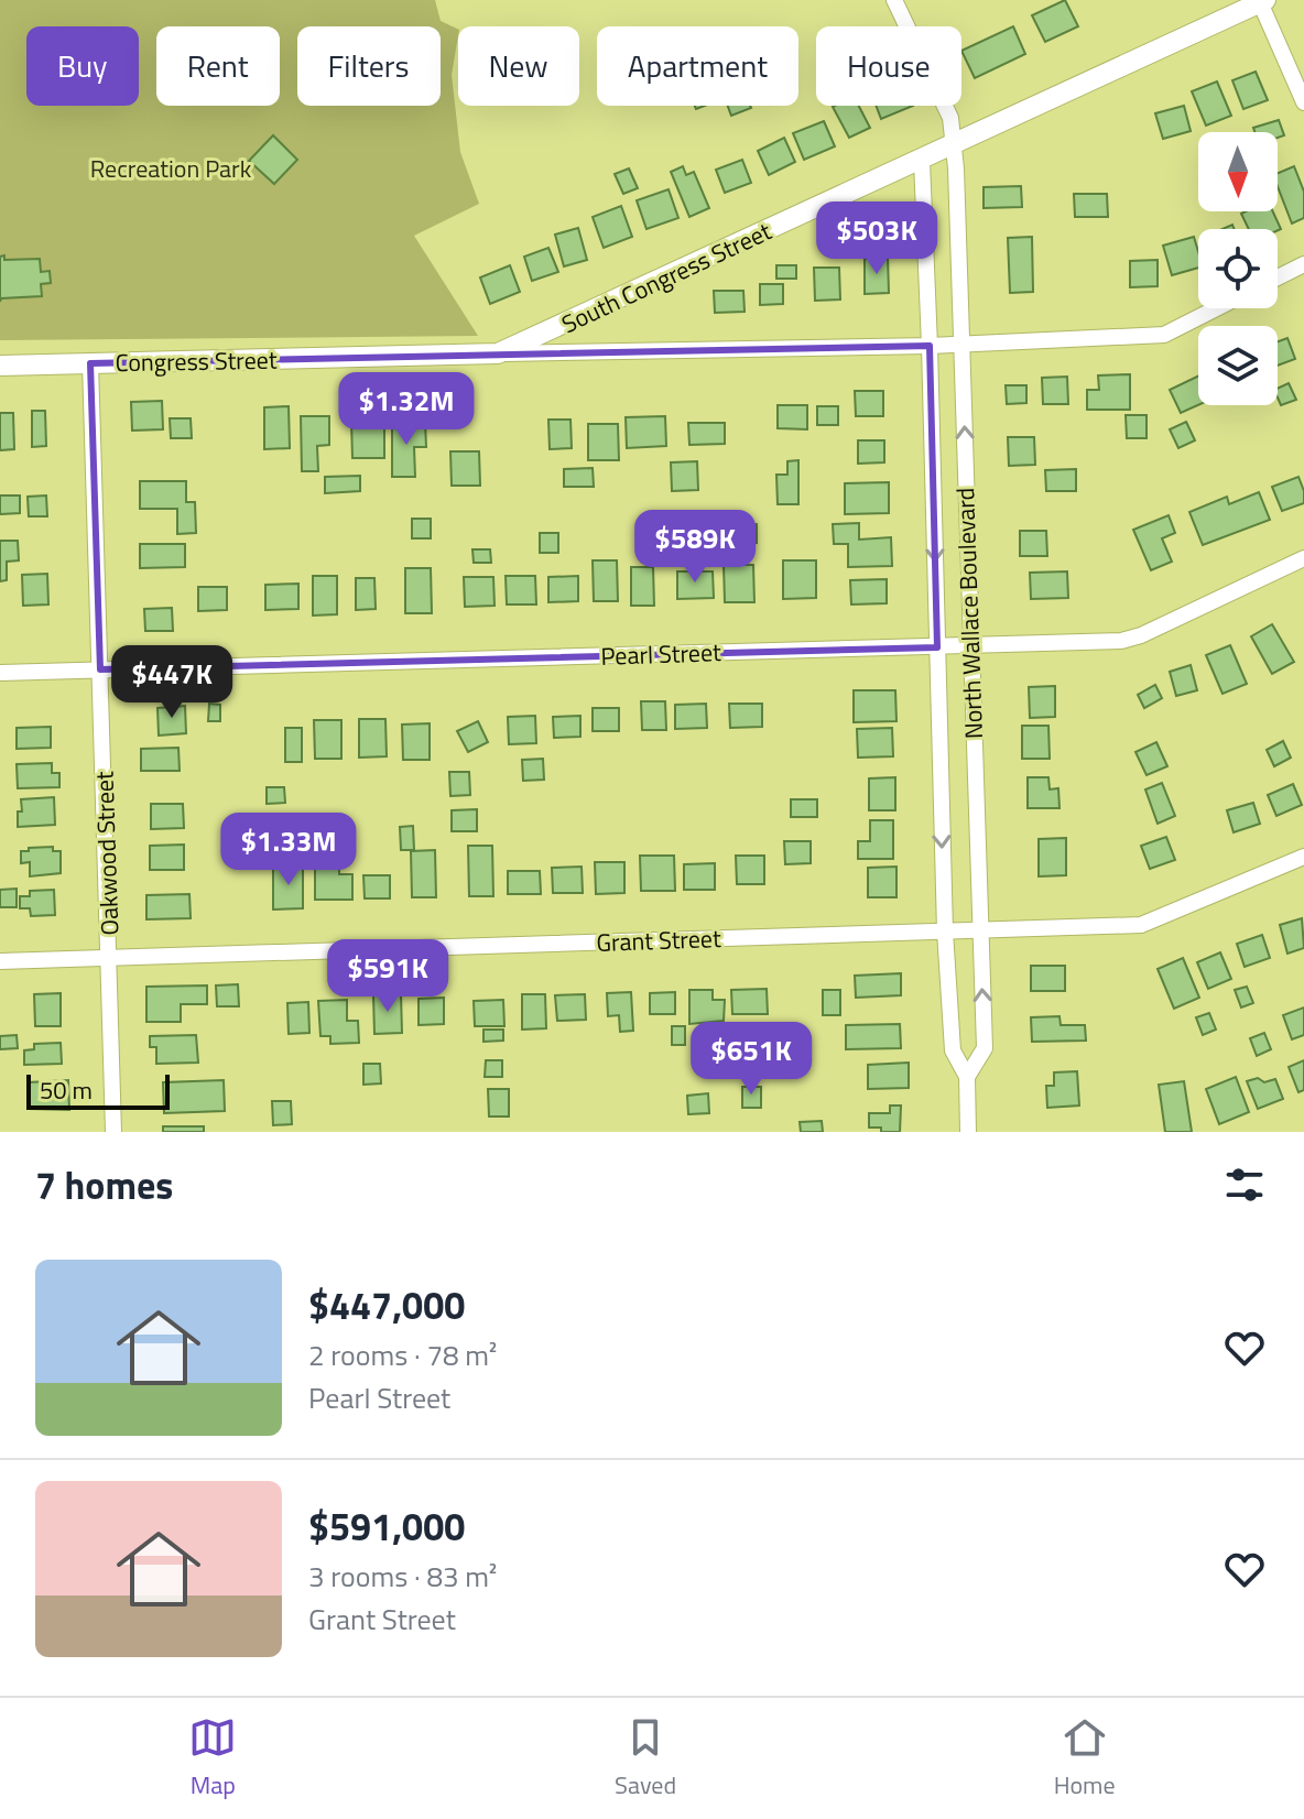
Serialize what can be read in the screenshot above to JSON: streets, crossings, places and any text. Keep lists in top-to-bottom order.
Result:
{
  "streets": {
    "street": [
      "South Congress Street",
      "Congress Street",
      "North Wallace Boulevard",
      "Pearl Street",
      "Oakwood Street",
      "Grant Street"
    ]
  },
  "crossings": [
    ["South Congress Street", "Congress Street"],
    ["South Congress Street", "North Wallace Boulevard"],
    ["Congress Street", "Oakwood Street"],
    ["North Wallace Boulevard", "Pearl Street"],
    ["North Wallace Boulevard", "Grant Street"],
    ["Pearl Street", "Oakwood Street"],
    ["Oakwood Street", "Grant Street"]
  ],
  "parks": ["Recreation Park"],
  "scale_bar": "50 m",
  "north": "bottom",
  "page": {
    "chip": [
      "Buy",
      "Rent",
      "Filters",
      "New",
      "Apartment",
      "House"
    ],
    "price": [
      "$503K",
      "$1.32M",
      "$589K",
      "$447K",
      "$1.33M",
      "$591K",
      "$651K"
    ],
    "scale": "50 m",
    "heading": "7 homes",
    "list": [
      {
        "name": "$447,000",
        "note": "2 rooms · 78 m² · Pearl Street"
      },
      {
        "name": "$591,000",
        "note": "3 rooms · 83 m² · Grant Street"
      }
    ],
    "tabs": ["Map", "Saved", "Home"]
  }
}
